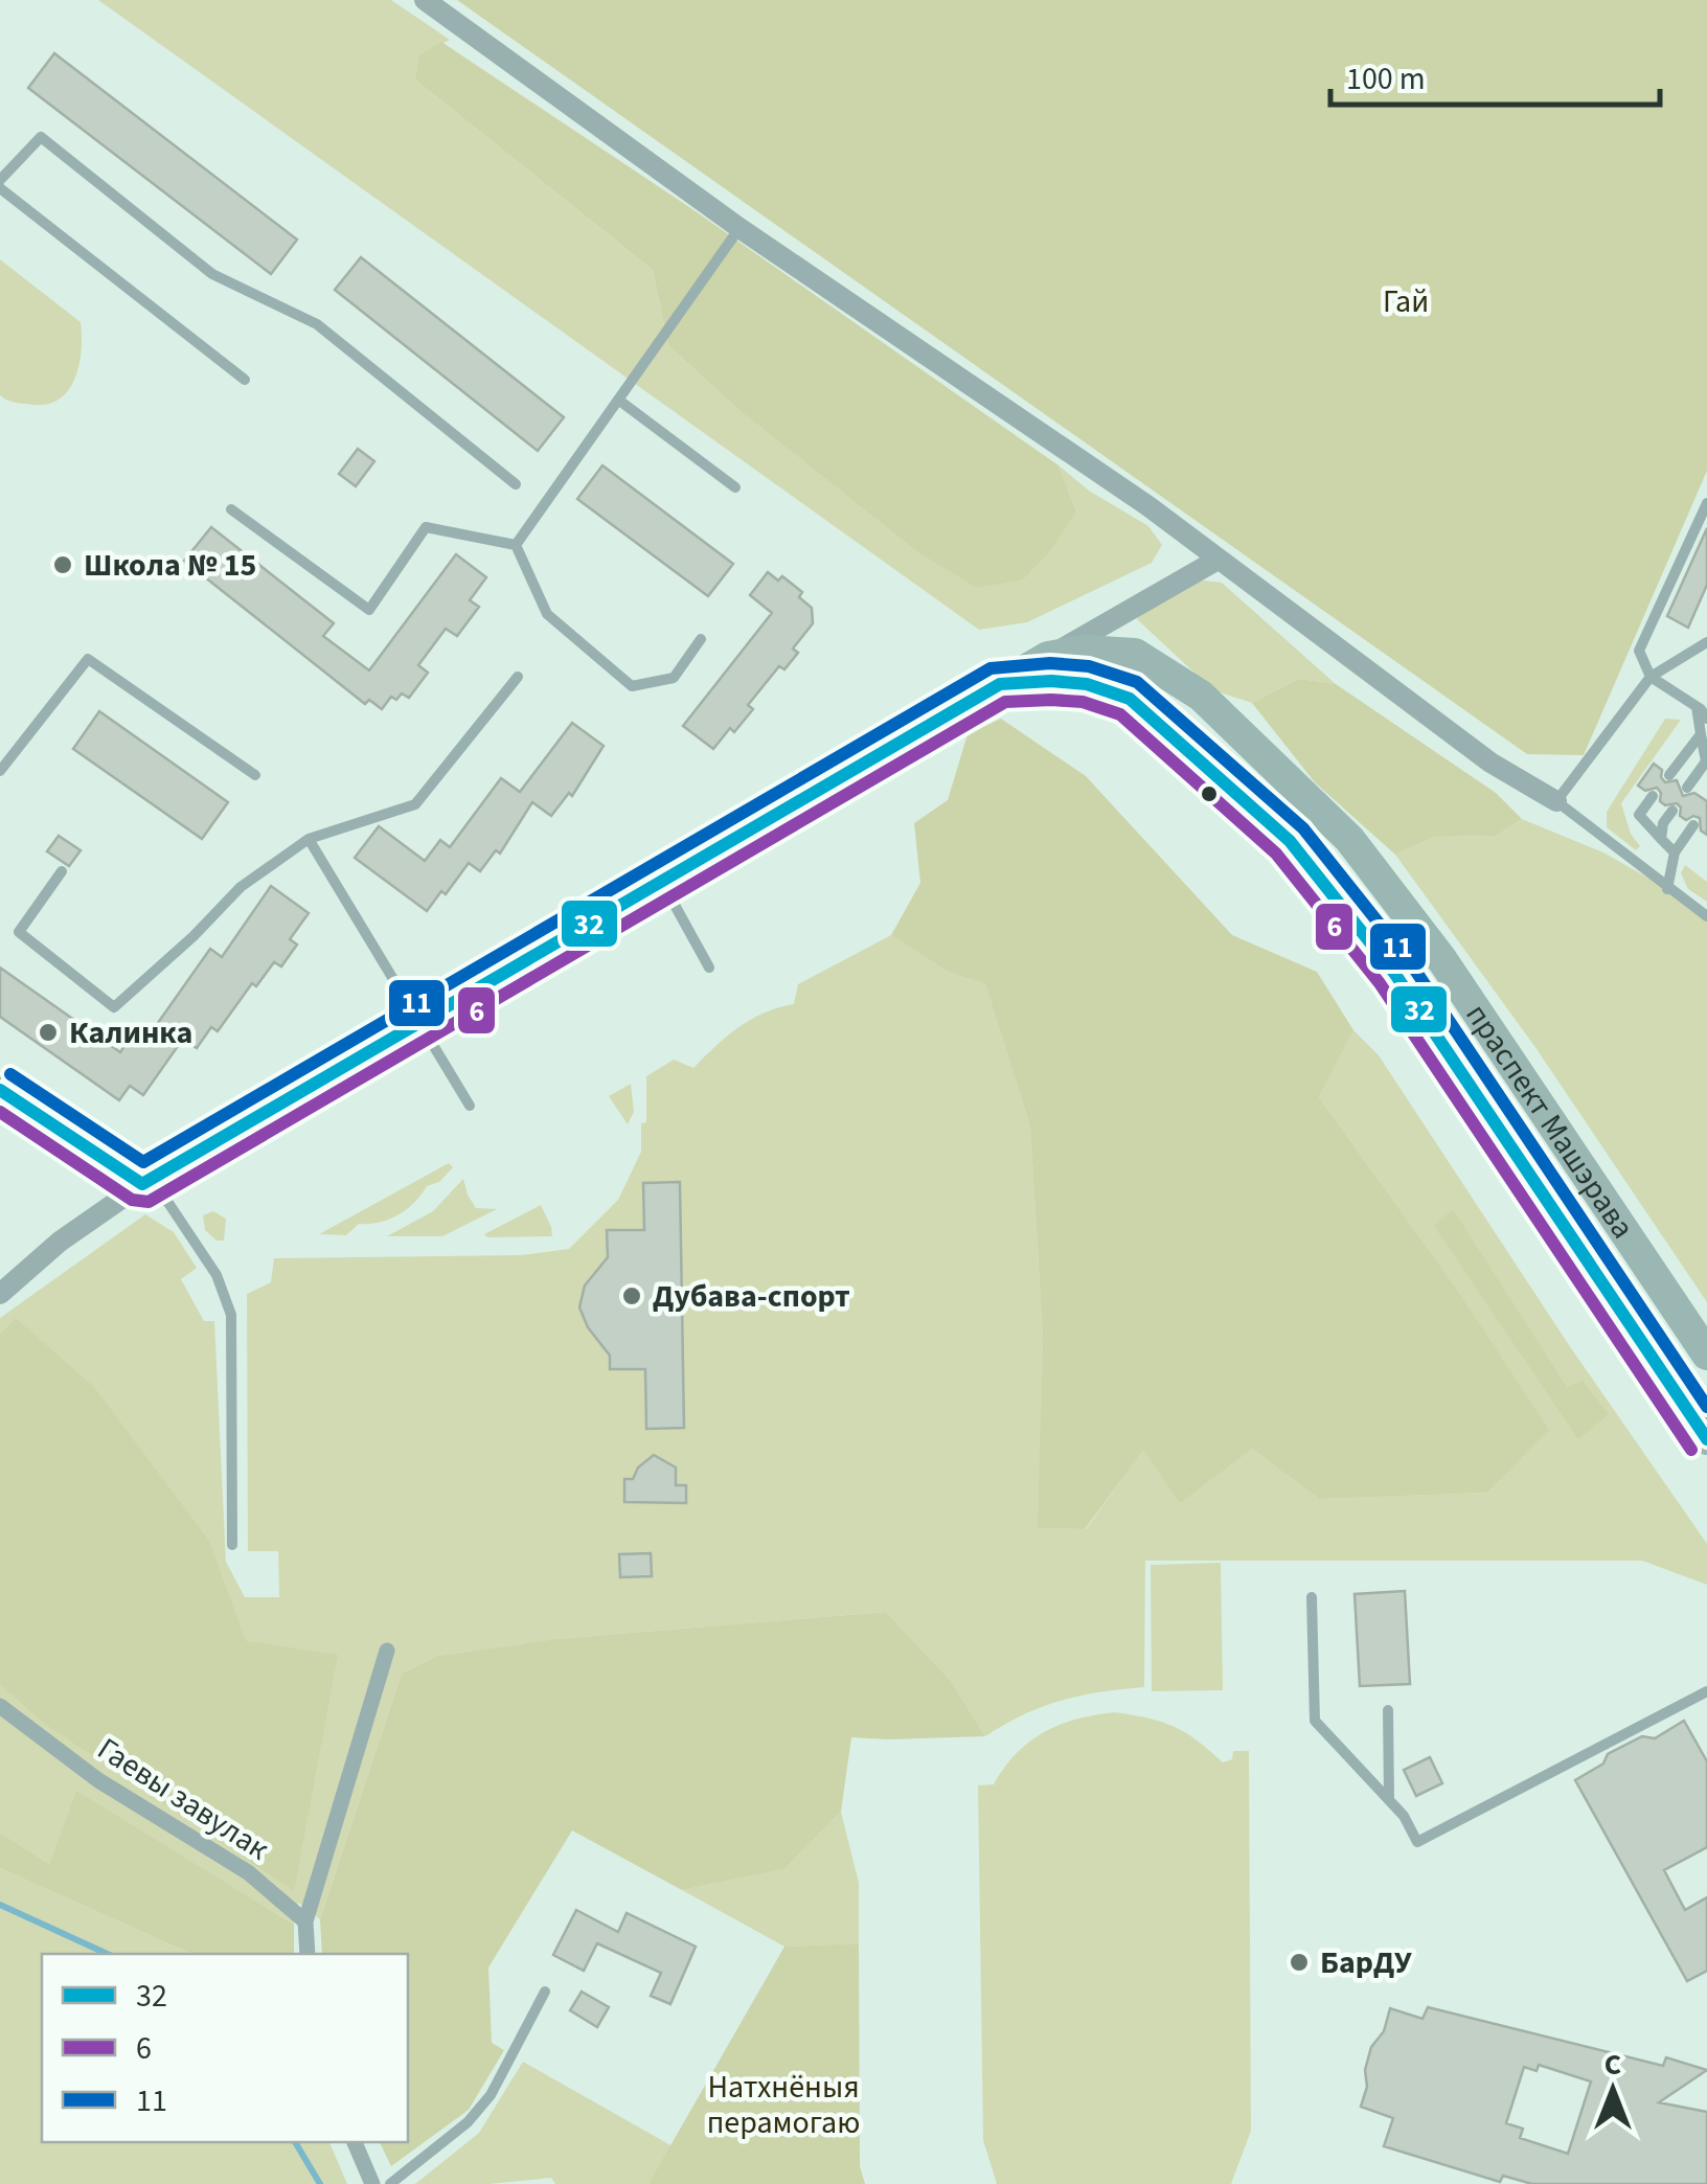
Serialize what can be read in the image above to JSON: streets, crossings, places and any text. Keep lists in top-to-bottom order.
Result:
{
  "streets": {
    "main road": ["праспект Машэрава"],
    "street": ["Гаевы завулак"]
  },
  "parks": ["Гай", "Натхнёныя перамогаю"],
  "places": [
    "Школа № 15",
    "Калинка",
    "Дубава-спорт",
    "БарДУ"
  ],
  "lines": ["transit line 11", "transit line 32", "transit line 6"],
  "legend": ["32", "6", "11"],
  "scale_bar": "100 m",
  "north": "top"
}
